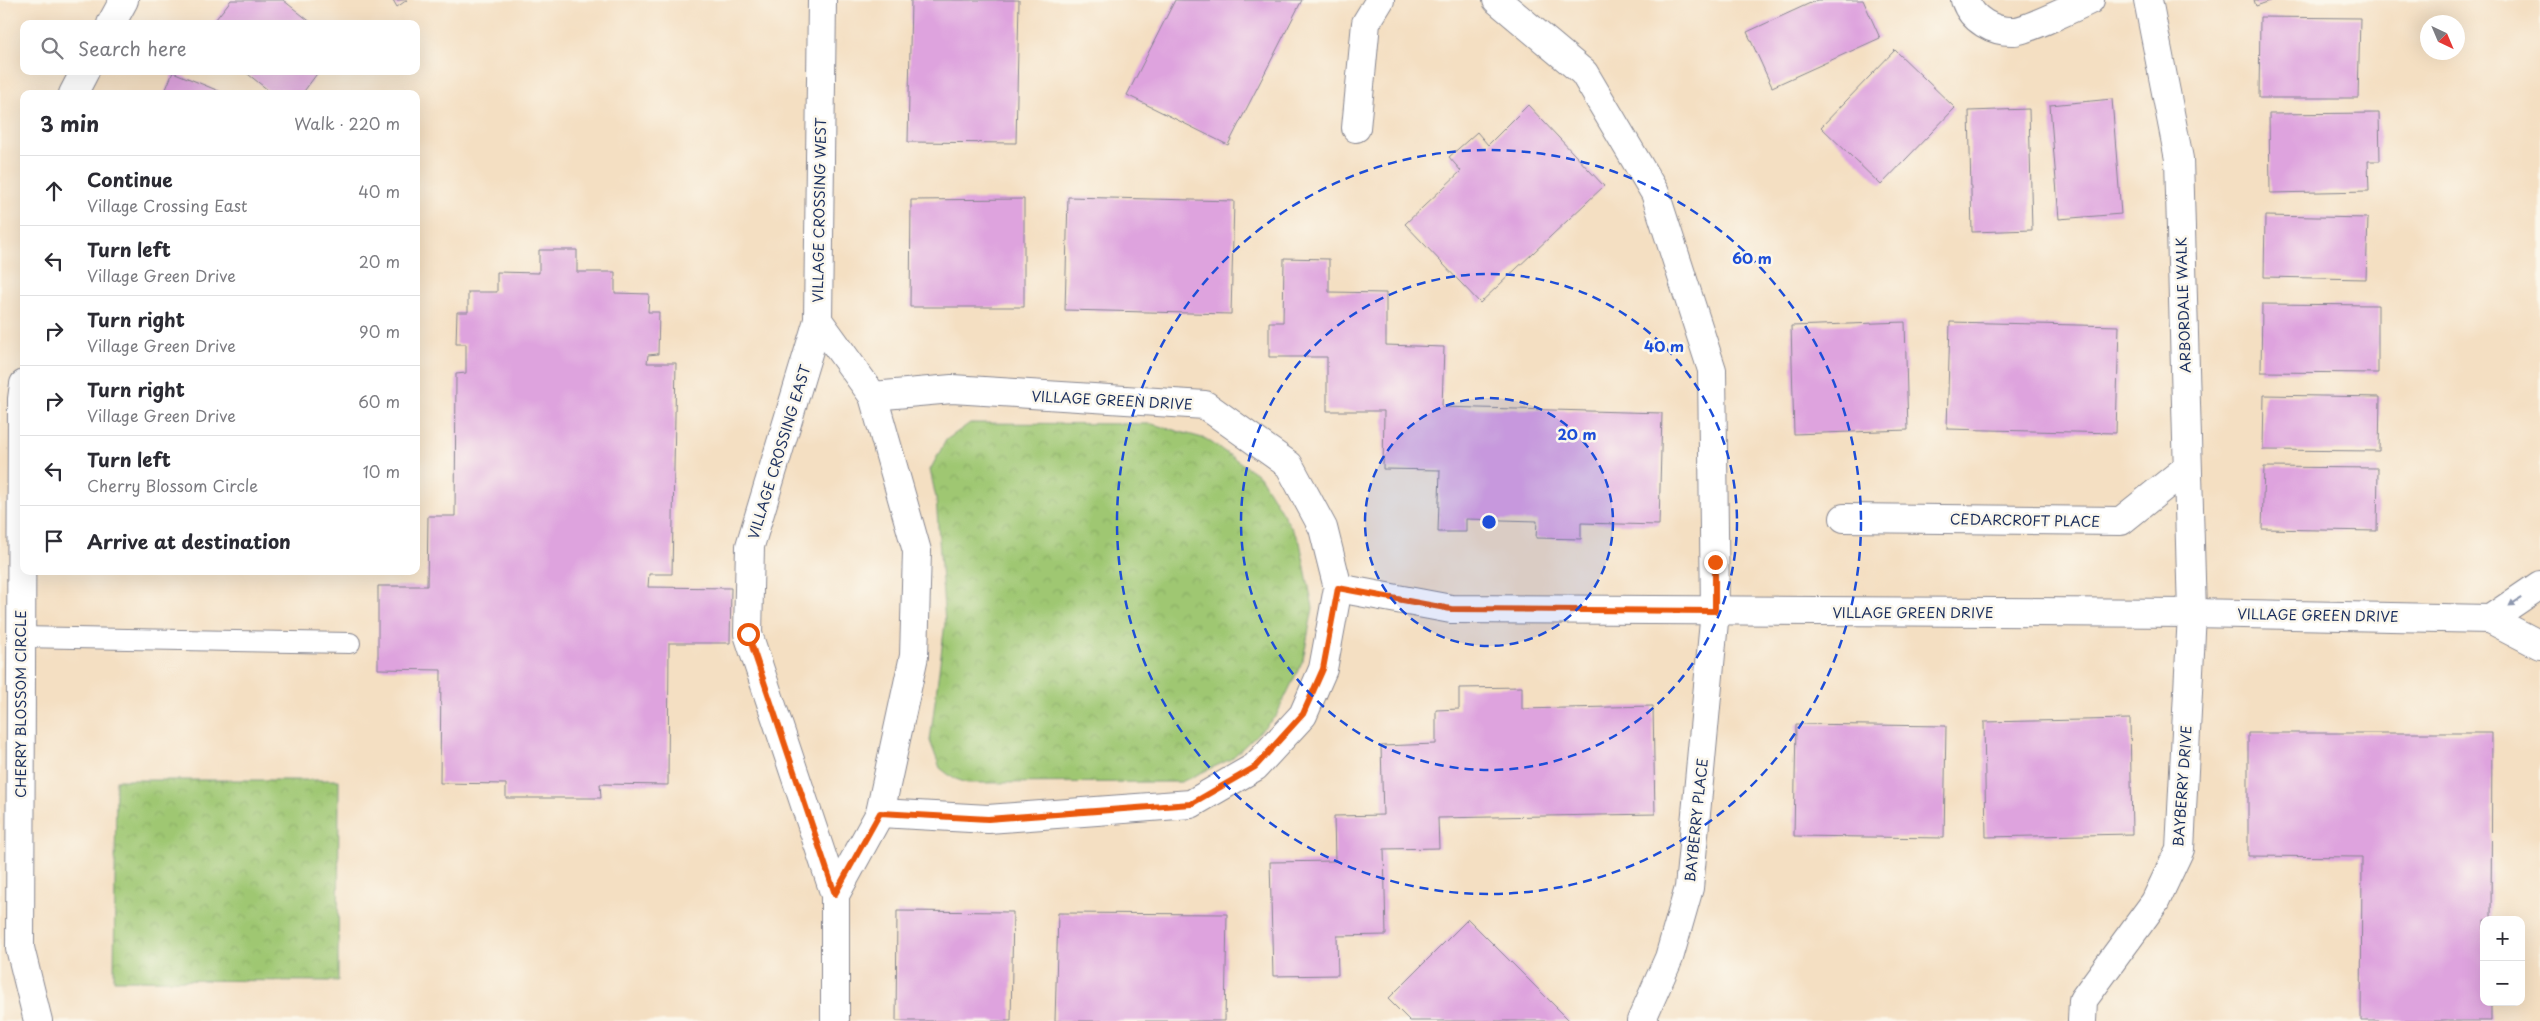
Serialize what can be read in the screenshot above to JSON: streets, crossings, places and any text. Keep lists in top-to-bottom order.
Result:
{
  "streets": {
    "street": [
      "VILLAGE CROSSING WEST",
      "ARBORDALE WALK",
      "VILLAGE GREEN DRIVE",
      "VILLAGE CROSSING EAST",
      "CEDARCROFT PLACE",
      "CHERRY BLOSSOM CIRCLE",
      "BAYBERRY DRIVE",
      "BAYBERRY PLACE"
    ]
  },
  "crossings": [
    ["VILLAGE CROSSING WEST", "VILLAGE GREEN DRIVE"],
    ["VILLAGE CROSSING WEST", "VILLAGE CROSSING EAST"],
    ["ARBORDALE WALK", "VILLAGE GREEN DRIVE"],
    ["ARBORDALE WALK", "CEDARCROFT PLACE"],
    ["ARBORDALE WALK", "BAYBERRY DRIVE"],
    ["VILLAGE GREEN DRIVE", "BAYBERRY DRIVE"],
    ["VILLAGE GREEN DRIVE", "BAYBERRY PLACE"]
  ],
  "north": "bottom right",
  "page": {
    "search": "Search here",
    "heading": ["3 min", "Walk · 220 m"],
    "list": [
      ["Continue", "Village Crossing East", "40 m"],
      ["Turn left", "Village Green Drive", "20 m"],
      ["Turn right", "Village Green Drive", "90 m"],
      ["Turn right", "Village Green Drive", "60 m"],
      ["Turn left", "Cherry Blossom Circle", "10 m"],
      "Arrive at destination"
    ],
    "map_buttons": ["+", "−"]
  },
  "rings": ["60 m", "40 m", "20 m"]
}
